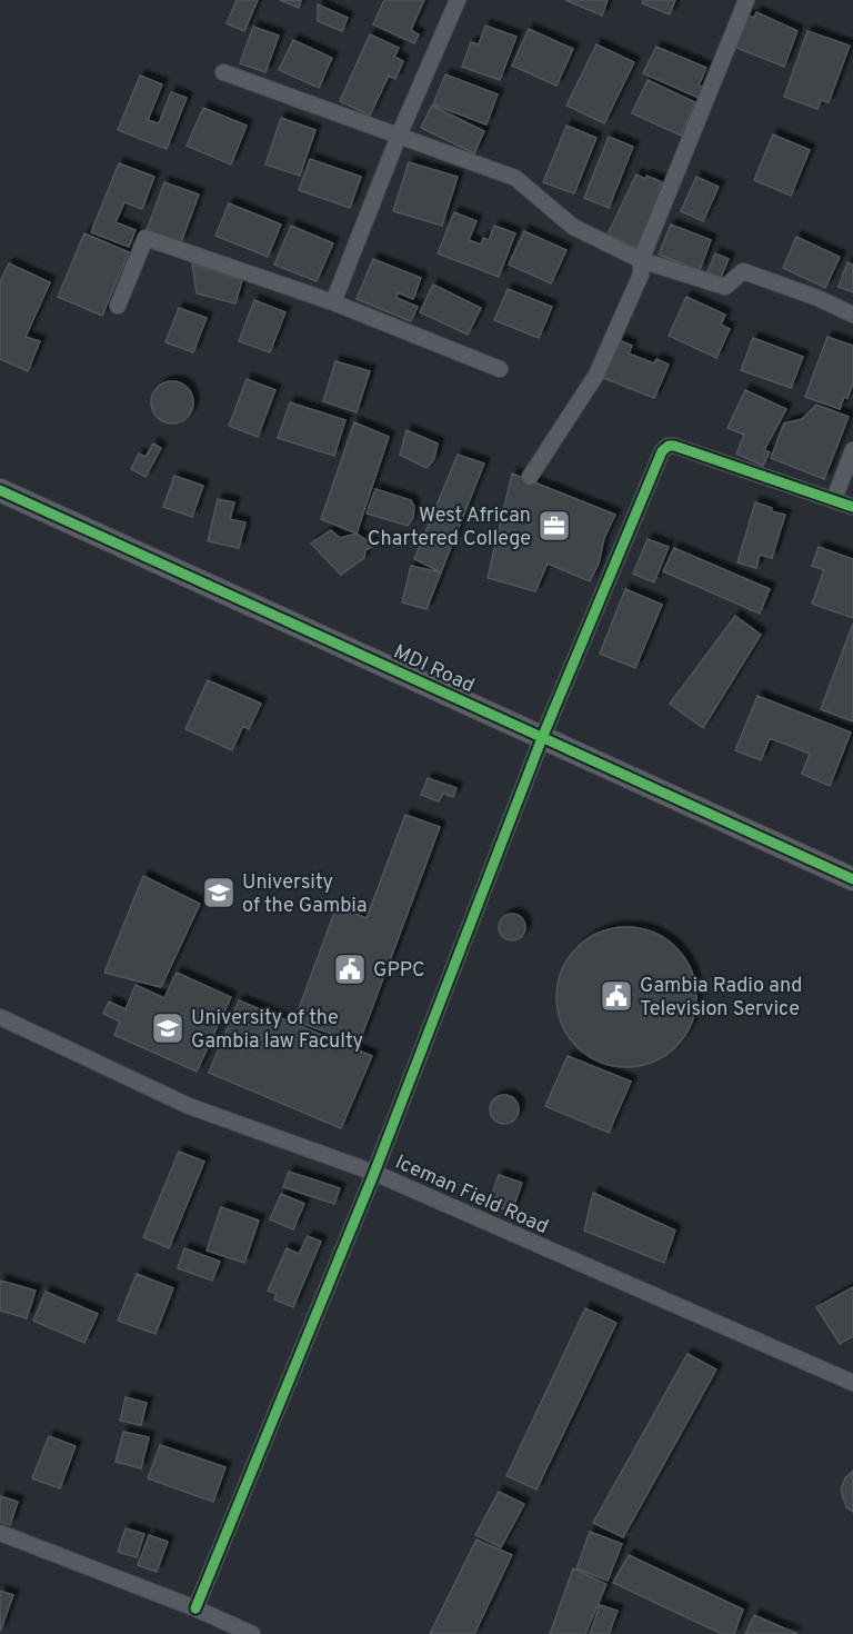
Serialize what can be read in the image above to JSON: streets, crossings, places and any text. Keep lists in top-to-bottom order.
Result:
{
  "streets": {
    "street": ["MDI Road", "Iceman Field Road"]
  },
  "places": {
    "office": ["West African Chartered College"],
    "school or university": ["University of the Gambia", "University of the Gambia law Faculty"],
    "public building": ["GPPC", "Gambia Radio and Television Service"]
  }
}
